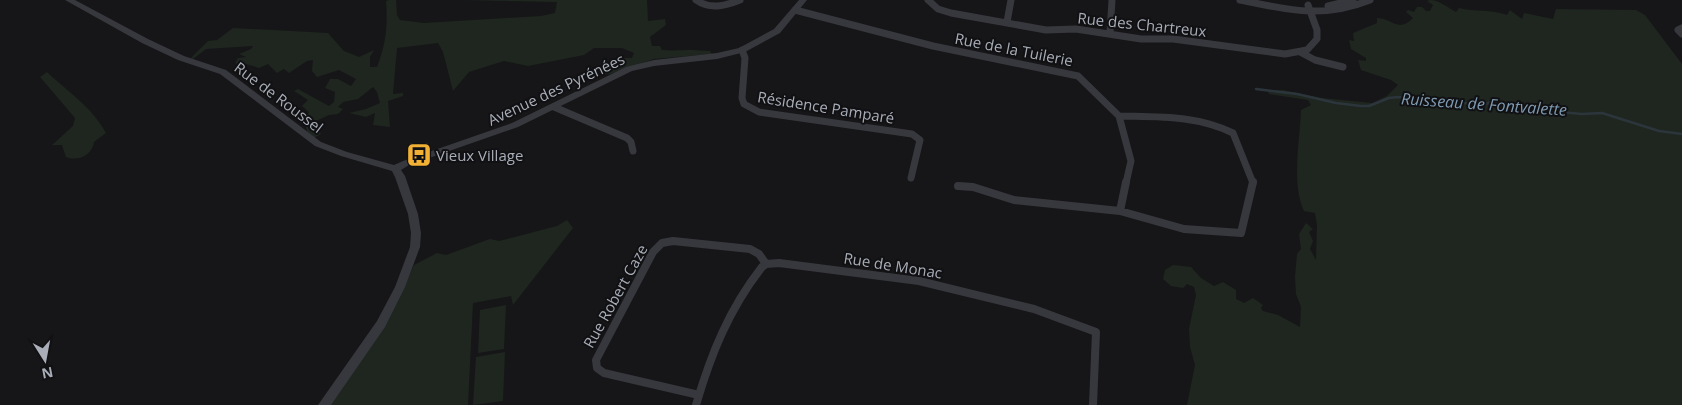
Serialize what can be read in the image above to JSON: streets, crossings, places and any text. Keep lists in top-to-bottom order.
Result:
{
  "streets": {
    "street": [
      "Rue des Chartreux",
      "Rue de la Tuilerie",
      "Avenue des Pyrénées",
      "Rue de Roussel",
      "Résidence Pamparé",
      "Rue de Monac",
      "Rue Robert Caze"
    ]
  },
  "crossings": [
    ["Rue de la Tuilerie", "Avenue des Pyrénées"],
    ["Avenue des Pyrénées", "Rue de Roussel"],
    ["Avenue des Pyrénées", "Résidence Pamparé"],
    ["Rue de Monac", "Rue Robert Caze"]
  ],
  "water": ["Ruisseau de Fontvalette"],
  "places": {
    "bus stop": ["Vieux Village"]
  },
  "north": "bottom"
}
